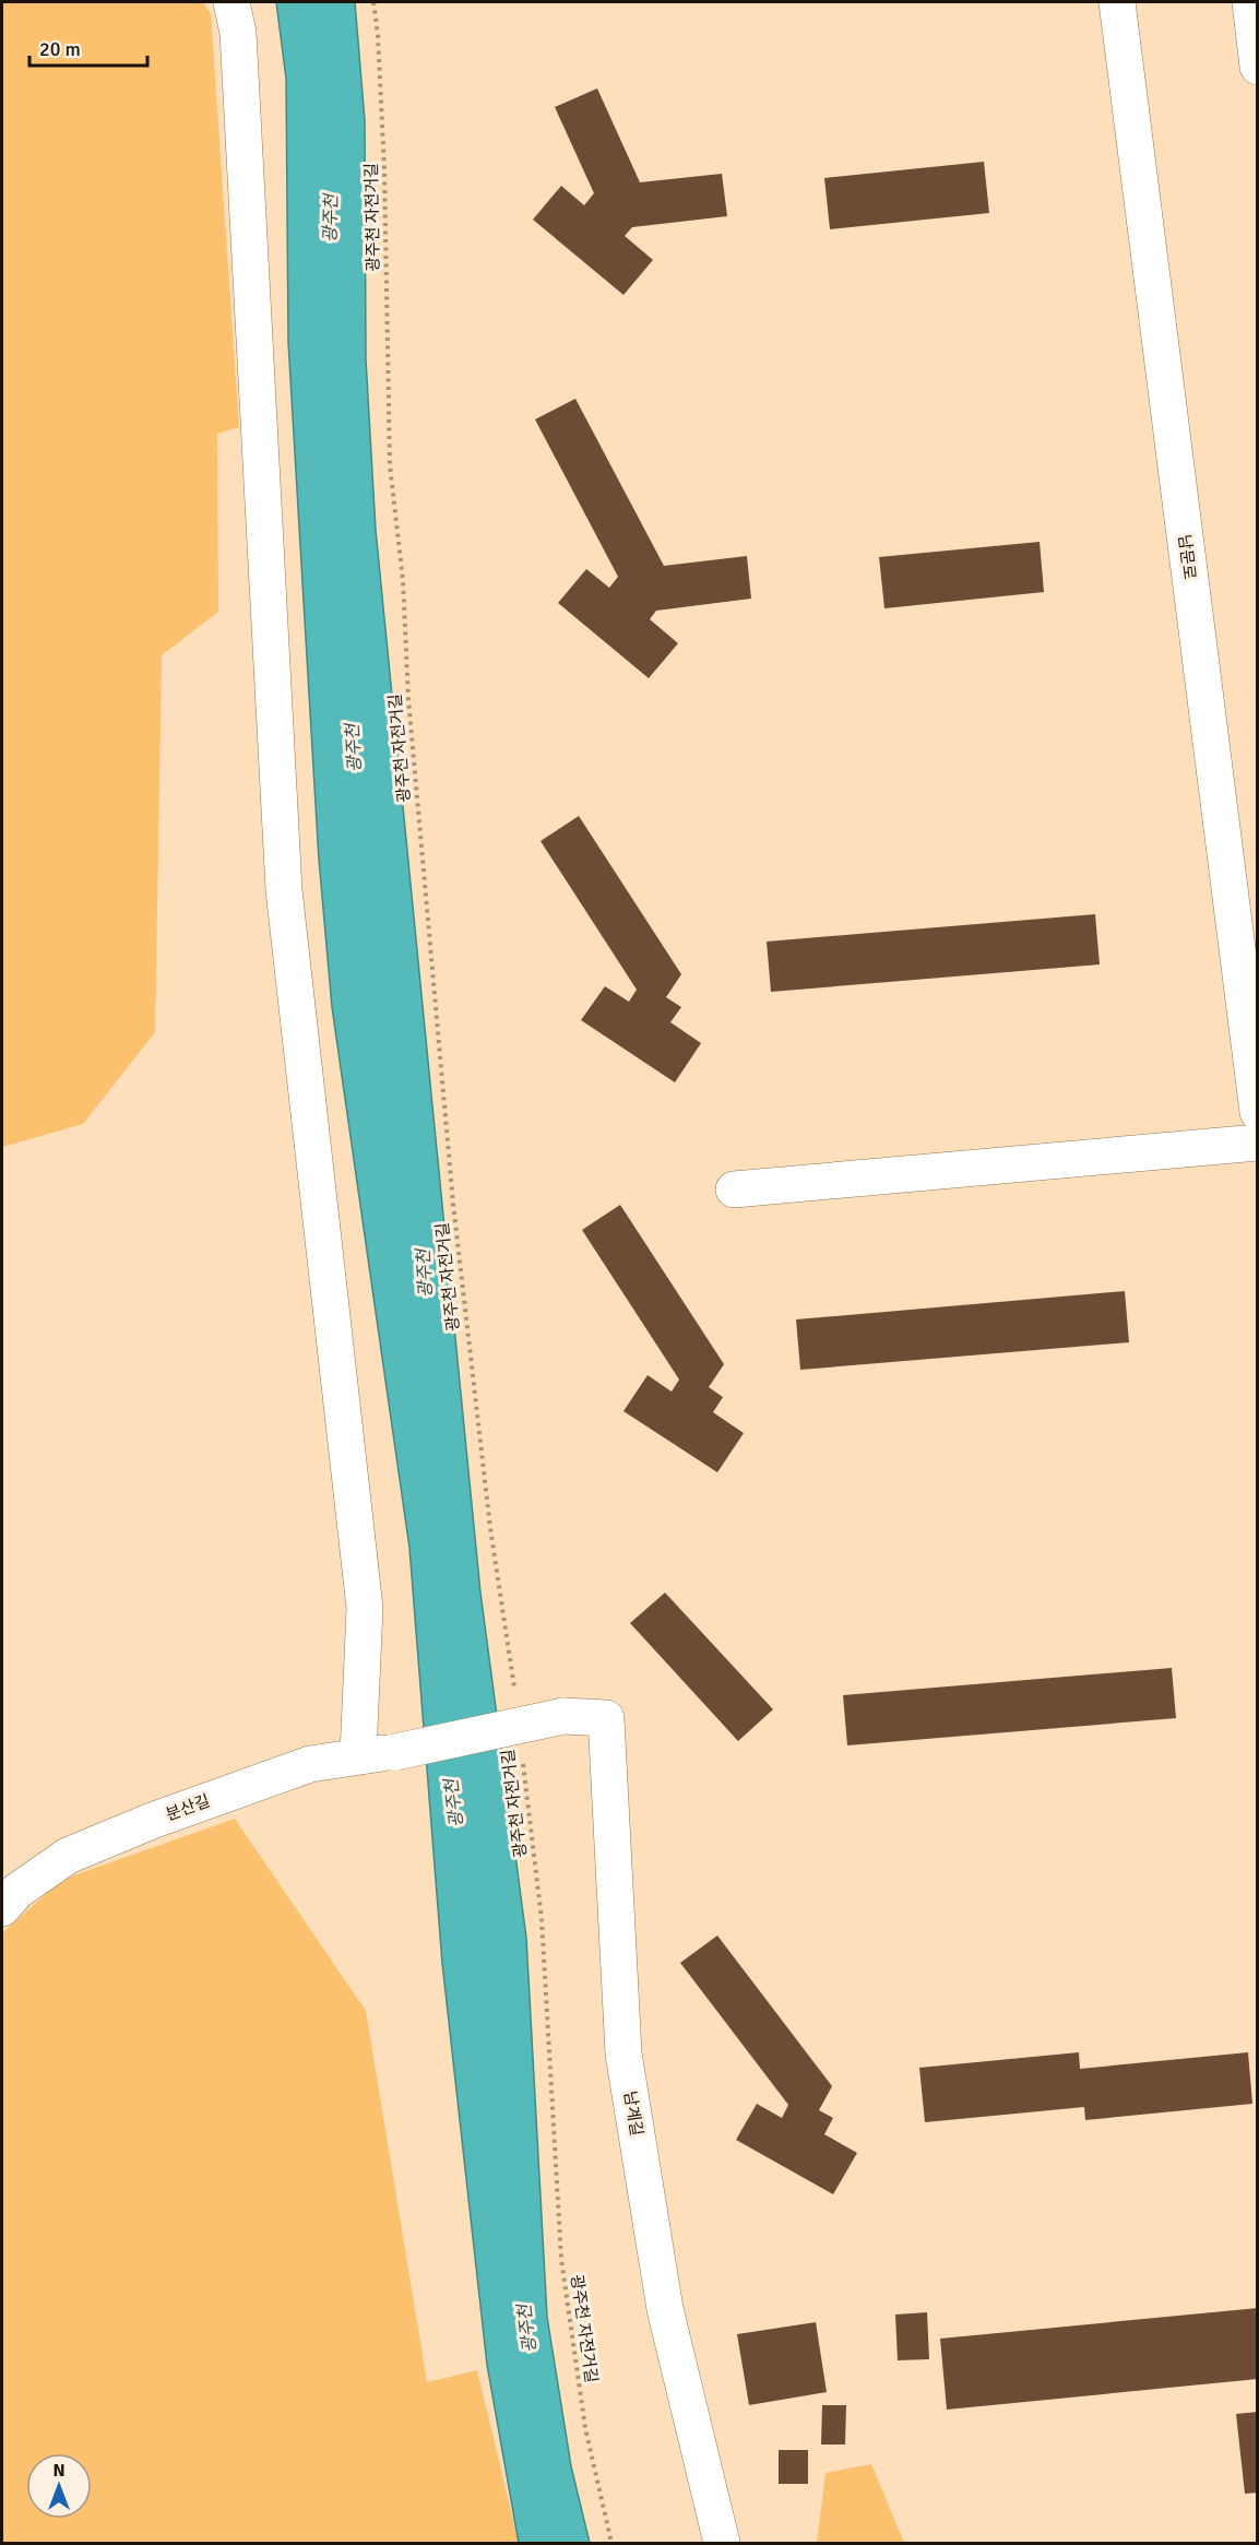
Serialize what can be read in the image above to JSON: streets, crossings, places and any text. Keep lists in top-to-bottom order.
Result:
{
  "streets": {
    "street": ["남문로", "분산길", "남계길"],
    "path": ["광주천 자전거길"]
  },
  "crossings": [
    ["분산길", "남계길"]
  ],
  "water": ["광주천"],
  "scale_bar": "20 m",
  "north": "top"
}
